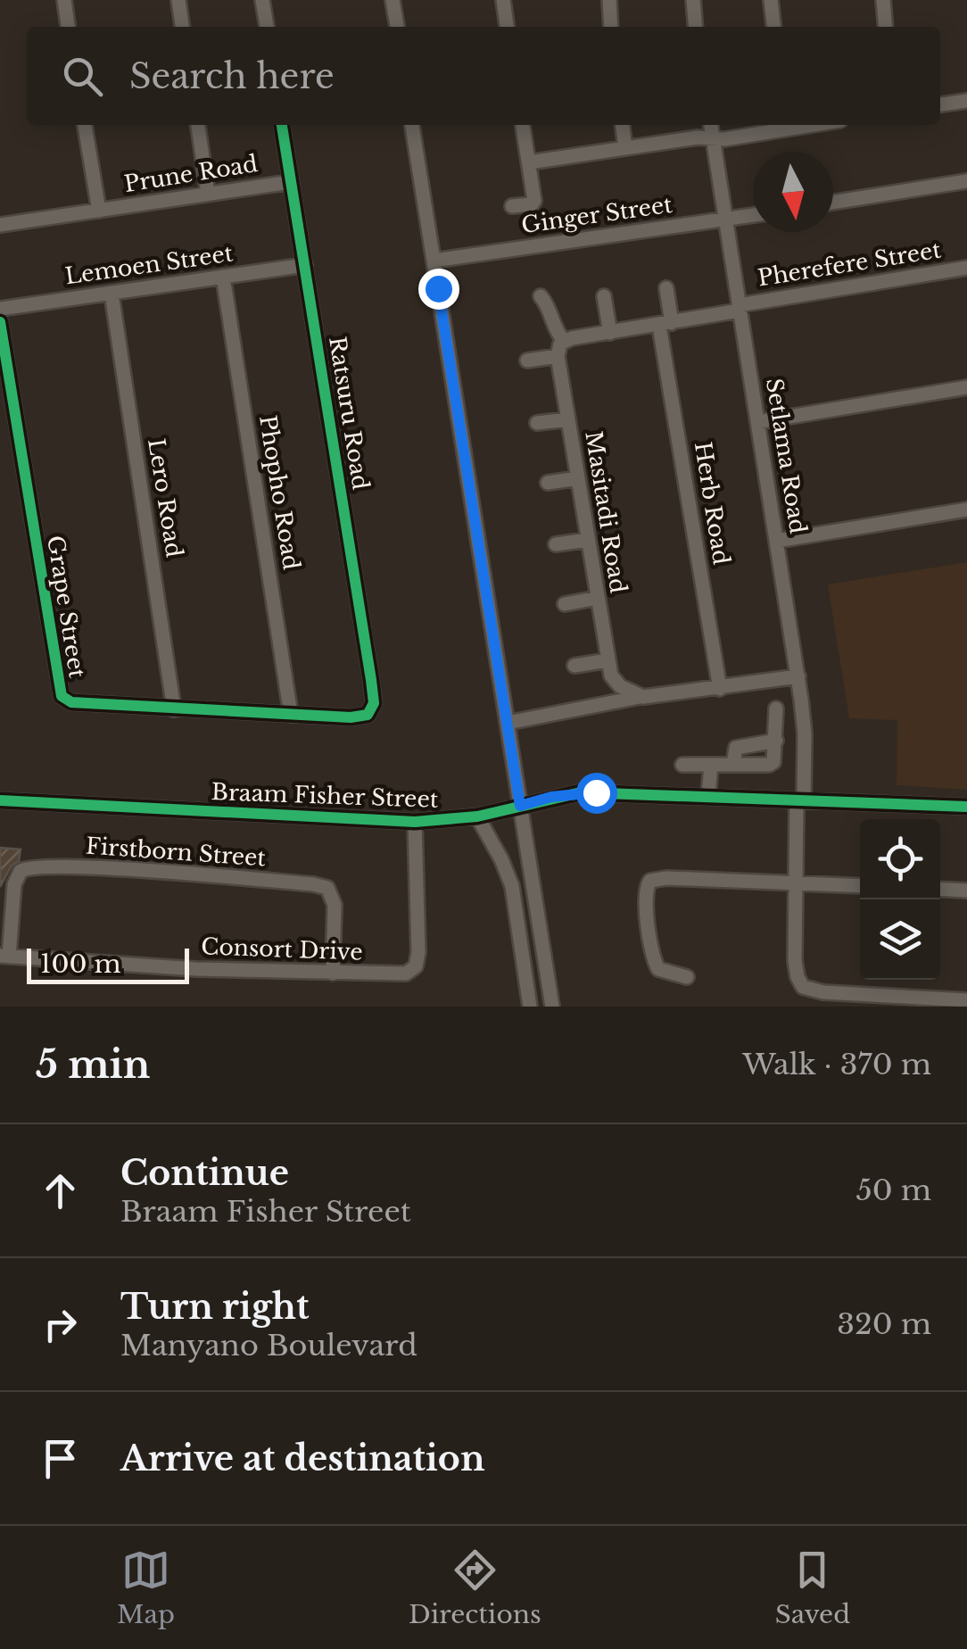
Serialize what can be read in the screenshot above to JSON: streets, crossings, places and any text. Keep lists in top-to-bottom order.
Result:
{
  "streets": {
    "street": [
      "Prune Road",
      "Ginger Street",
      "Pherefere Street",
      "Lemoen Street",
      "Ratsuru Road",
      "Setlama Road",
      "Phopho Road",
      "Lero Road",
      "Herb Road",
      "Masitadi Road",
      "Grape Street",
      "Braam Fisher Street",
      "Firstborn Street",
      "Consort Drive"
    ]
  },
  "crossings": [
    ["Prune Road", "Ratsuru Road"],
    ["Ginger Street", "Setlama Road"],
    ["Pherefere Street", "Setlama Road"],
    ["Lemoen Street", "Ratsuru Road"],
    ["Lemoen Street", "Phopho Road"],
    ["Lemoen Street", "Lero Road"],
    ["Ratsuru Road", "Grape Street"],
    ["Setlama Road", "Braam Fisher Street"],
    ["Phopho Road", "Grape Street"],
    ["Lero Road", "Grape Street"],
    ["Braam Fisher Street", "Consort Drive"],
    ["Firstborn Street", "Consort Drive"]
  ],
  "scale_bar": "100 m",
  "north": "bottom",
  "page": {
    "search": "Search here",
    "scale": "100 m",
    "heading": ["5 min", "Walk · 370 m"],
    "list": [
      ["Continue", "Braam Fisher Street", "50 m"],
      ["Turn right", "Manyano Boulevard", "320 m"],
      "Arrive at destination"
    ],
    "nav": ["Map", "Directions", "Saved"]
  }
}
